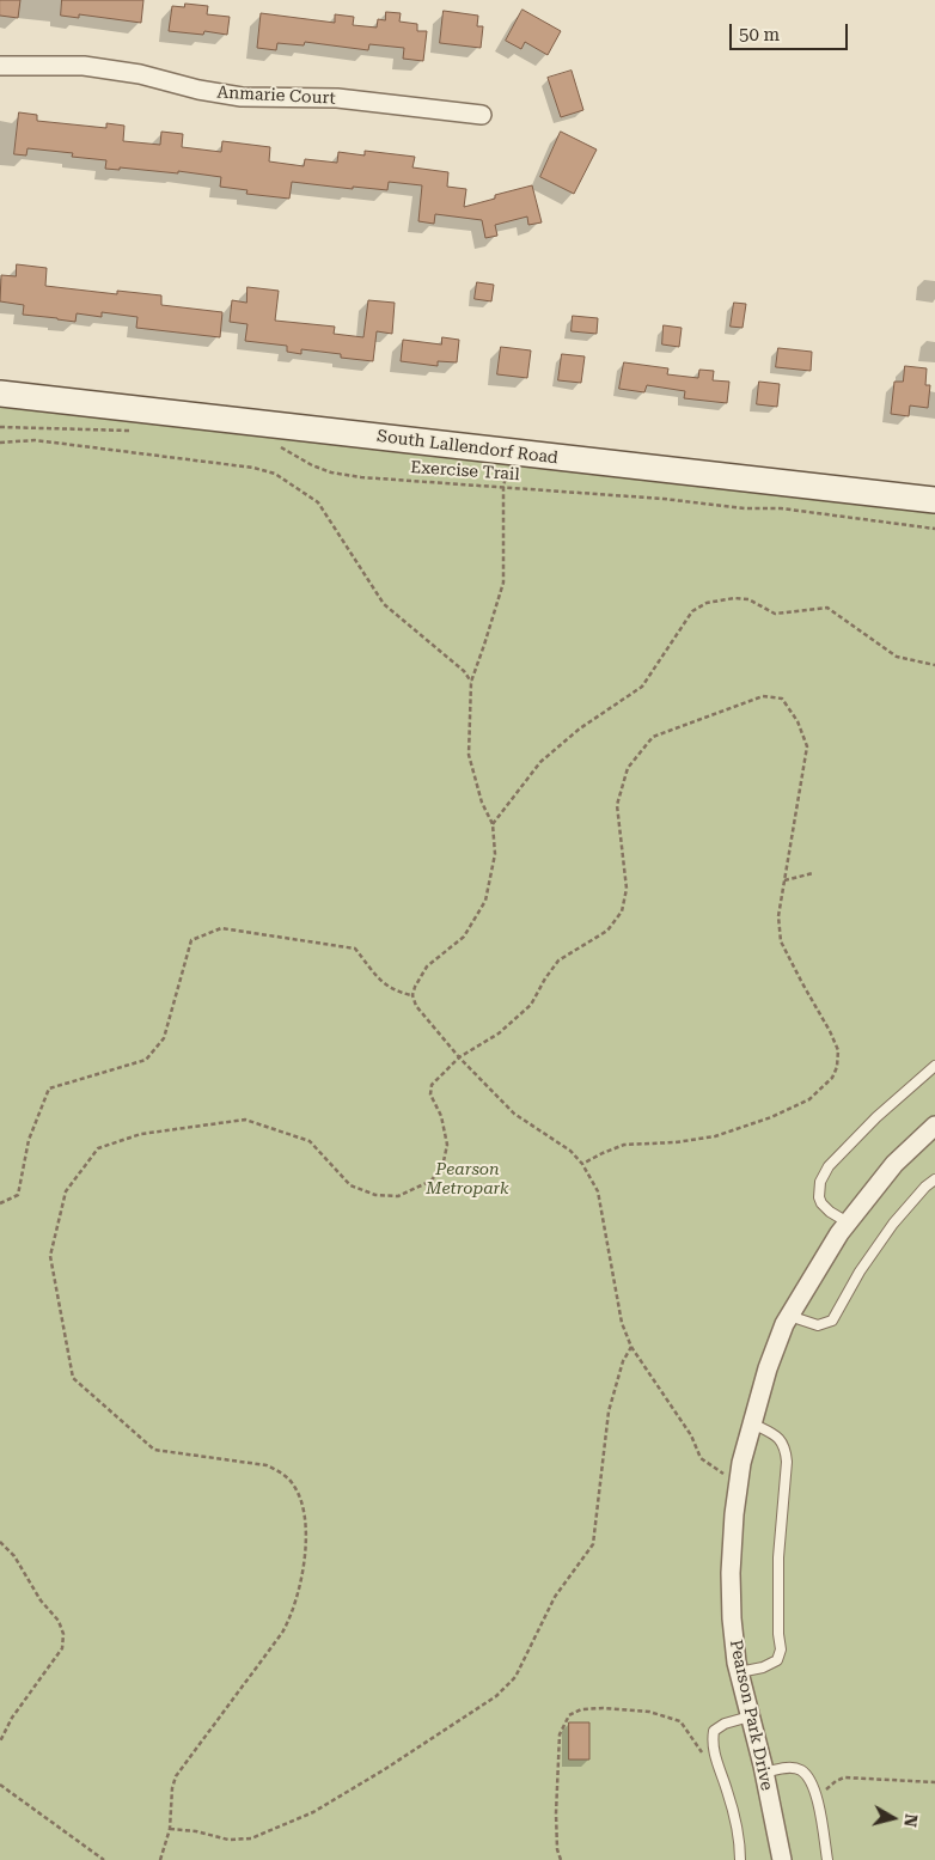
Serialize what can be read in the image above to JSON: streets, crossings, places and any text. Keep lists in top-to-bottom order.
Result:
{
  "streets": {
    "street": ["Anmarie Court", "South Lallendorf Road", "Pearson Park Drive"],
    "path": ["Exercise Trail"]
  },
  "parks": ["Pearson Metropark"],
  "scale_bar": "50 m",
  "north": "right"
}
